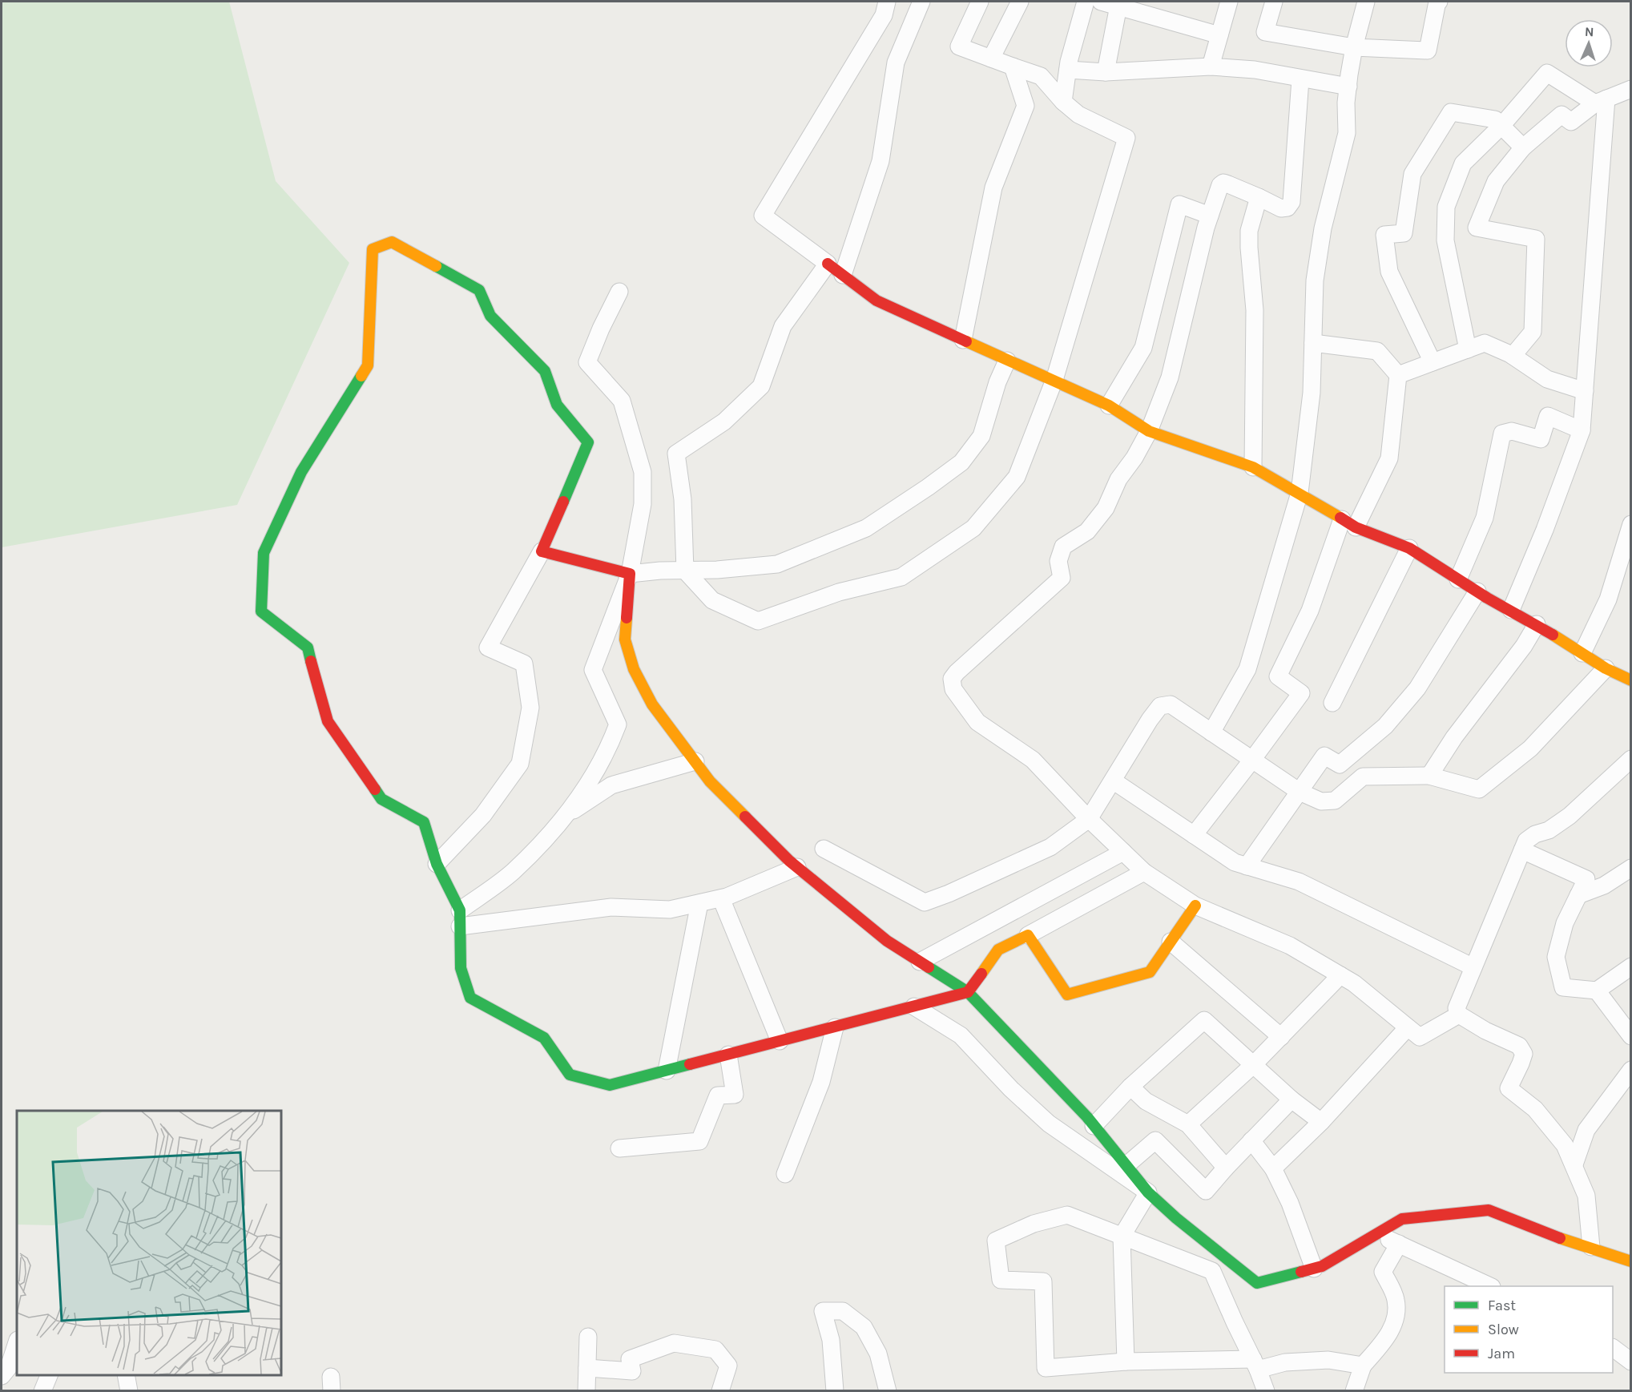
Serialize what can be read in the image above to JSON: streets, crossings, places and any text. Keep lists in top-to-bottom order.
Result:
{
  "legend": ["Fast", "Slow", "Jam"],
  "north": "top"
}
